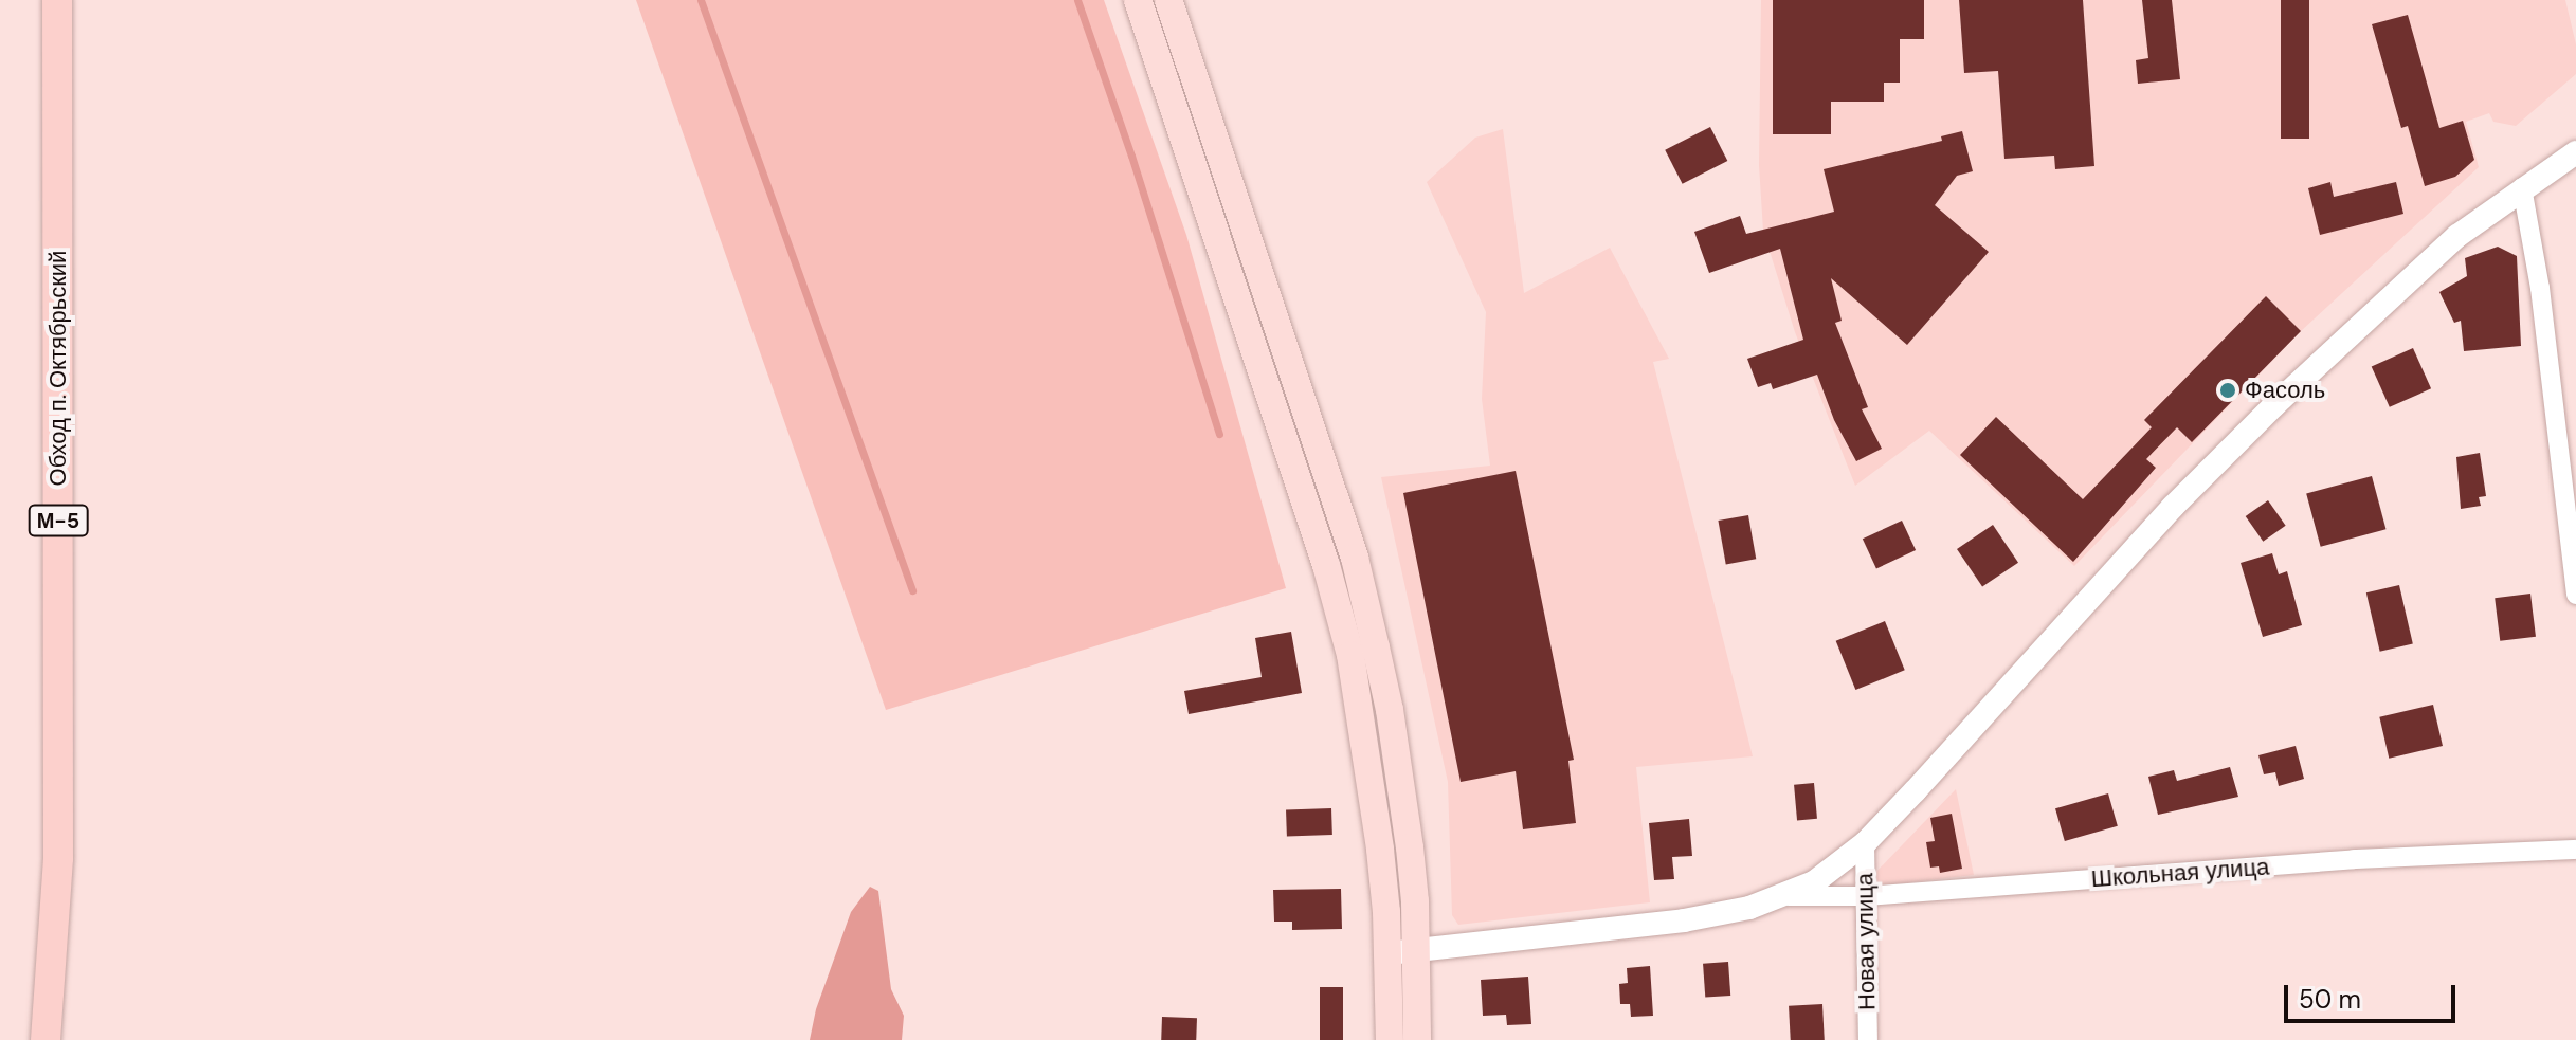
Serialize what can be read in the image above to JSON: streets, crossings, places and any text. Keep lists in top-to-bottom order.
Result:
{
  "streets": {
    "highway": ["Обход п. Октябрьский", "М-5"],
    "street": ["Школьная улица", "Новая улица"]
  },
  "crossings": [
    ["Школьная улица", "Новая улица"]
  ],
  "places": ["Фасоль"],
  "scale_bar": "50 m"
}
